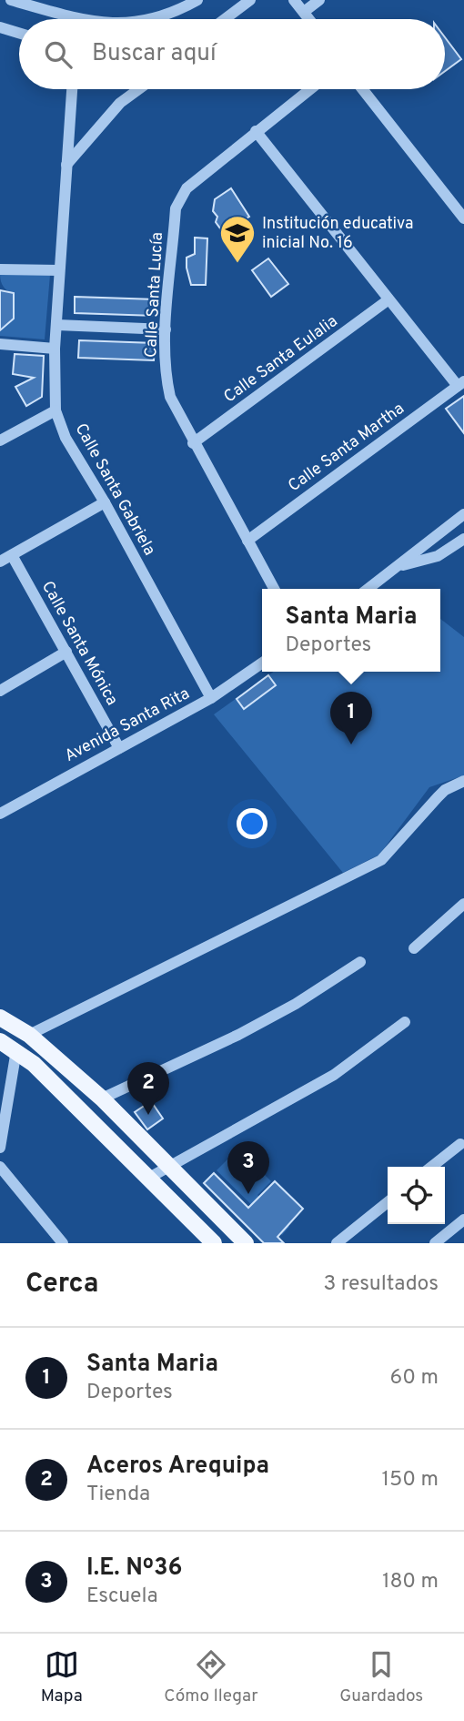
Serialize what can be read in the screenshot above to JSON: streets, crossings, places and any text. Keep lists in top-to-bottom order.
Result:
{
  "streets": {
    "street": [
      "Calle Santa Lucía",
      "Calle Santa Eulalia",
      "Calle Santa Martha",
      "Calle Santa Gabriela",
      "Calle Santa Mónica",
      "Avenida Santa Rita"
    ]
  },
  "crossings": [
    ["Calle Santa Lucía", "Calle Santa Eulalia"],
    ["Calle Santa Lucía", "Calle Santa Martha"],
    ["Calle Santa Gabriela", "Avenida Santa Rita"],
    ["Calle Santa Mónica", "Avenida Santa Rita"]
  ],
  "places": {
    "school or university": ["Institución educativa inicial No. 16"]
  },
  "page": {
    "search": "Buscar aquí",
    "popup": ["Santa Maria", "Deportes"],
    "pins": ["1", "2", "3"],
    "heading": ["Cerca", "3 resultados"],
    "list": [
      {
        "mark": "1",
        "name": "Santa Maria",
        "note": "Deportes",
        "value": "60 m"
      },
      {
        "mark": "2",
        "name": "Aceros Arequipa",
        "note": "Tienda",
        "value": "150 m"
      },
      {
        "mark": "3",
        "name": "I.E. Nº36",
        "note": "Escuela",
        "value": "180 m"
      }
    ],
    "nav": ["Mapa", "Cómo llegar", "Guardados"]
  }
}
